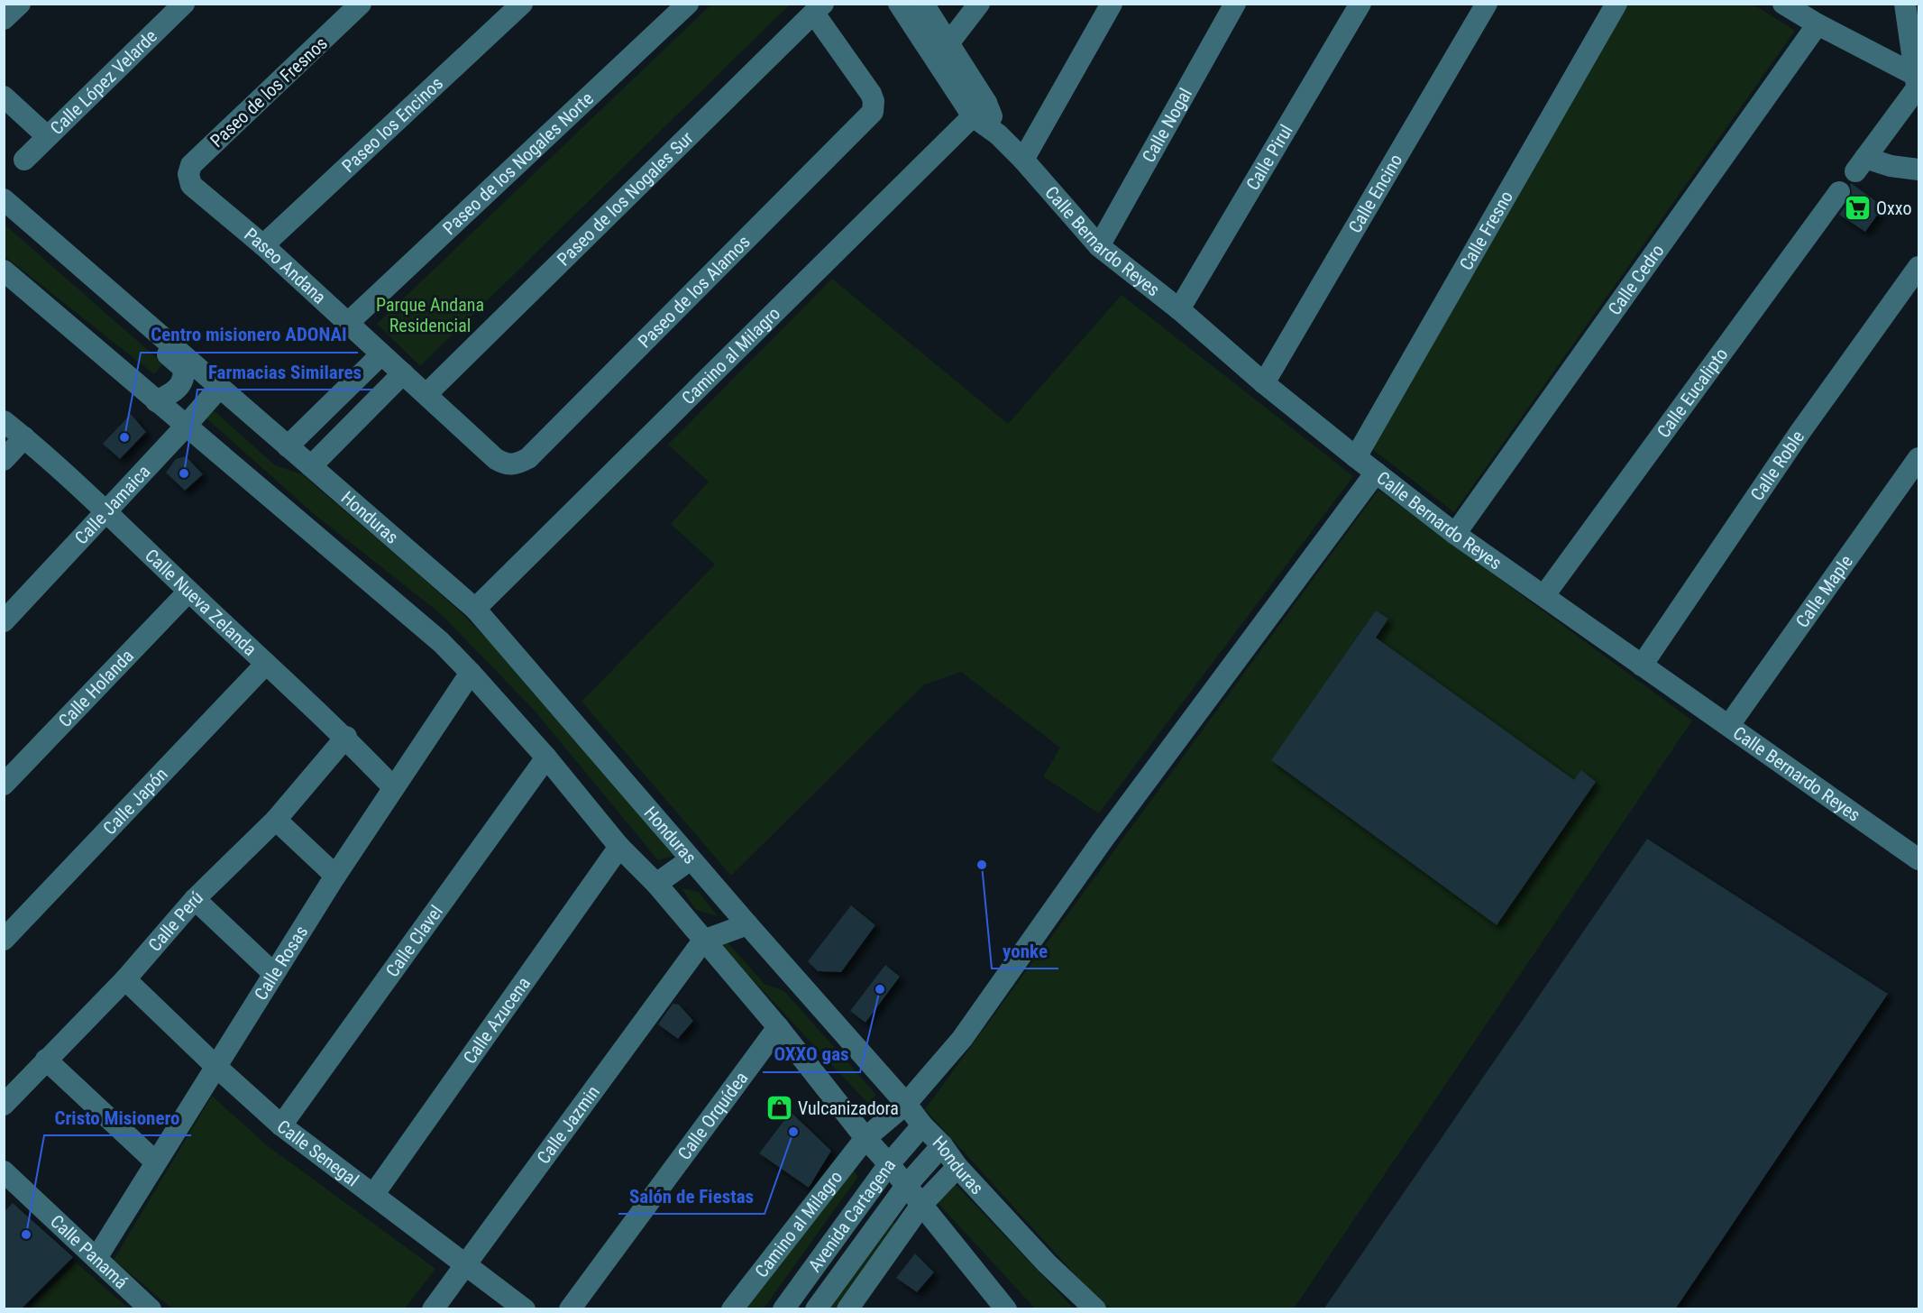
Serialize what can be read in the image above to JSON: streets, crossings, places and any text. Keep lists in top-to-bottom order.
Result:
{
  "streets": {
    "street": [
      "Calle López Velarde",
      "Paseo de los Fresnos",
      "Paseo los Encinos",
      "Calle Nogal",
      "Calle Pirul",
      "Paseo de los Nogales Norte",
      "Calle Encino",
      "Paseo de los Nogales Sur",
      "Calle Fresno",
      "Calle Bernardo Reyes",
      "Paseo Andana",
      "Calle Cedro",
      "Paseo de los Alamos",
      "Camino al Milagro",
      "Calle Eucalipto",
      "Calle Roble",
      "Calle Jamaica",
      "Honduras",
      "Calle Maple",
      "Calle Nueva Zelanda",
      "Calle Holanda",
      "Calle Japón",
      "Calle Perú",
      "Calle Clavel",
      "Calle Rosas",
      "Calle Azucena",
      "Calle Orquídea",
      "Calle Jazmin",
      "Calle Senegal",
      "Avenida Cartagena",
      "Calle Panamá"
    ]
  },
  "crossings": [
    ["Paseo de los Fresnos", "Paseo Andana"],
    ["Paseo los Encinos", "Paseo Andana"],
    ["Calle Nogal", "Calle Bernardo Reyes"],
    ["Calle Pirul", "Calle Bernardo Reyes"],
    ["Paseo de los Nogales Norte", "Paseo Andana"],
    ["Calle Encino", "Calle Bernardo Reyes"],
    ["Paseo de los Nogales Sur", "Paseo Andana"],
    ["Paseo de los Nogales Sur", "Paseo de los Alamos"],
    ["Calle Fresno", "Calle Bernardo Reyes"],
    ["Calle Bernardo Reyes", "Calle Cedro"],
    ["Calle Bernardo Reyes", "Camino al Milagro"],
    ["Calle Bernardo Reyes", "Calle Eucalipto"],
    ["Calle Bernardo Reyes", "Calle Roble"],
    ["Calle Bernardo Reyes", "Calle Maple"],
    ["Paseo Andana", "Paseo de los Alamos"],
    ["Camino al Milagro", "Honduras"],
    ["Calle Jamaica", "Honduras"],
    ["Calle Jamaica", "Calle Nueva Zelanda"],
    ["Honduras", "Avenida Cartagena"],
    ["Calle Nueva Zelanda", "Calle Holanda"],
    ["Calle Nueva Zelanda", "Calle Japón"],
    ["Calle Nueva Zelanda", "Calle Perú"],
    ["Calle Nueva Zelanda", "Calle Rosas"],
    ["Calle Perú", "Calle Senegal"],
    ["Calle Clavel", "Calle Senegal"],
    ["Calle Rosas", "Calle Senegal"],
    ["Calle Rosas", "Calle Panamá"],
    ["Calle Azucena", "Calle Senegal"],
    ["Calle Jazmin", "Calle Senegal"]
  ],
  "parks": ["Parque Andana Residencial"],
  "places": {
    "supermarket": ["Oxxo"],
    "other": [
      "Centro misionero ADONAI",
      "Farmacias Similares",
      "yonke",
      "OXXO gas",
      "Salón de Fiestas",
      "Cristo Misionero"
    ],
    "shop": ["Vulcanizadora"]
  }
}
